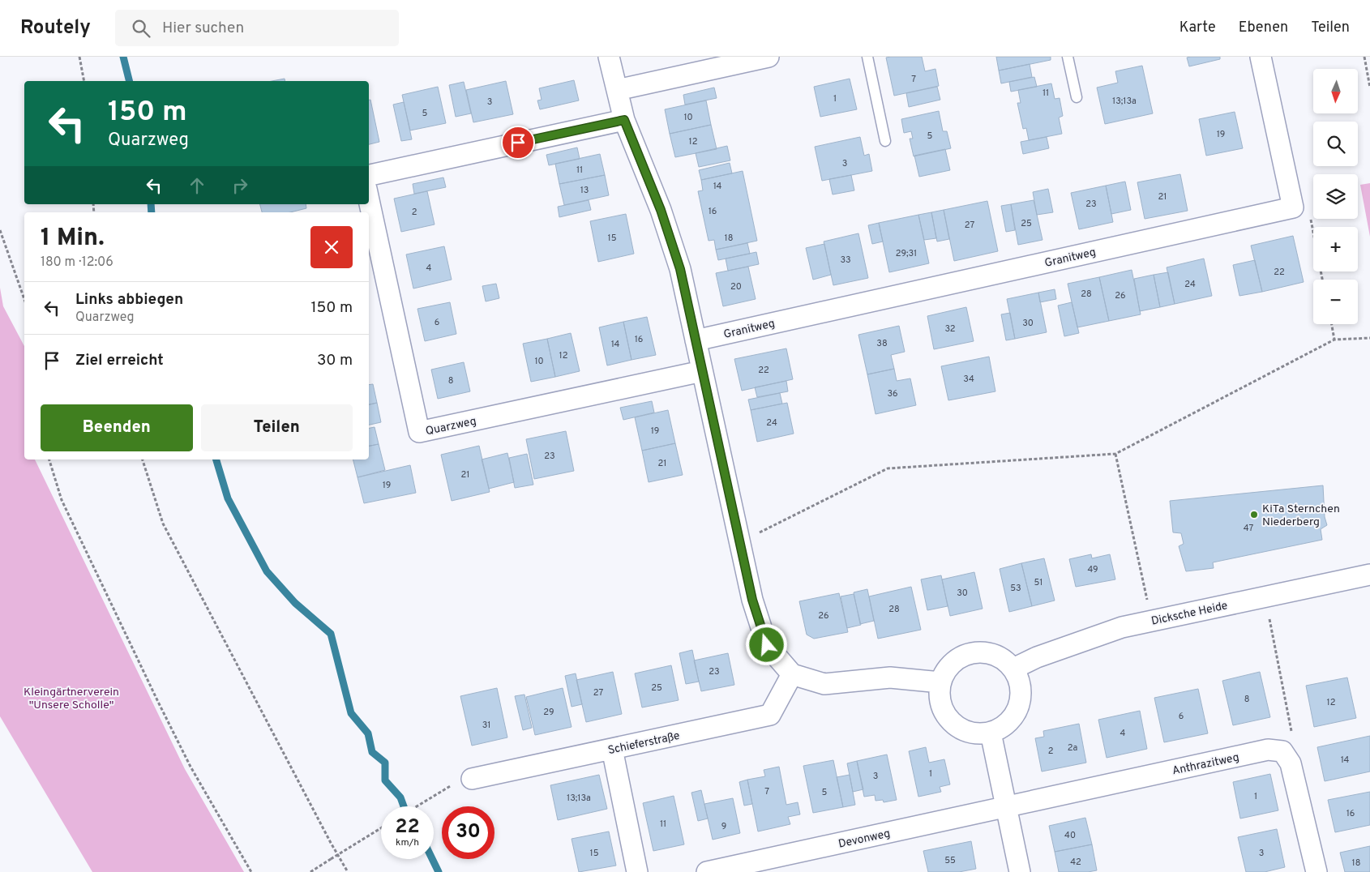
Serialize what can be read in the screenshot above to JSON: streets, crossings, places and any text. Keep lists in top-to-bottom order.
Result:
{
  "streets": {
    "street": [
      "Granitweg",
      "Quarzweg",
      "Dicksche Heide",
      "Schieferstraße",
      "Anthrazitweg",
      "Devonweg"
    ]
  },
  "crossings": [
    ["Anthrazitweg", "Devonweg"]
  ],
  "parks": ["Kleingärtnerverein \"Unsere Scholle\""],
  "places": ["KiTa Sternchen Niederberg"],
  "house_numbers": [
    "7",
    "11",
    "1",
    "13;13a",
    "3",
    "5",
    "10",
    "19",
    "5",
    "12",
    "3",
    "11",
    "14",
    "13",
    "21",
    "23",
    "16",
    "2",
    "25",
    "27",
    "15",
    "18",
    "29;31",
    "33",
    "4",
    "22",
    "24",
    "20",
    "28",
    "26",
    "6",
    "30",
    "32",
    "16",
    "38",
    "14",
    "12",
    "10",
    "22",
    "34",
    "8",
    "36",
    "24",
    "19",
    "23",
    "21",
    "21",
    "19",
    "47",
    "49",
    "51",
    "53",
    "30",
    "28",
    "26",
    "23",
    "25",
    "27",
    "8",
    "12",
    "29",
    "6",
    "31",
    "4",
    "2a",
    "2",
    "14",
    "1",
    "3",
    "7",
    "5",
    "1",
    "13;13a",
    "16",
    "11",
    "9",
    "40",
    "15",
    "3",
    "55",
    "42",
    "18"
  ],
  "north": "bottom",
  "page": {
    "header": "Routely",
    "search": "Hier suchen",
    "nav": ["Karte", "Ebenen", "Teilen"],
    "map_buttons": ["+", "−"],
    "turn": ["150 m", "Quarzweg"],
    "heading": ["1 Min.", "180 m · 12:06"],
    "list": [
      {
        "name": "Links abbiegen",
        "note": "Quarzweg",
        "value": "150 m"
      },
      {
        "name": "Ziel erreicht",
        "value": "30 m"
      }
    ],
    "buttons": ["Beenden", "Teilen"],
    "speed": "22 km/h",
    "limit": "30"
  }
}
